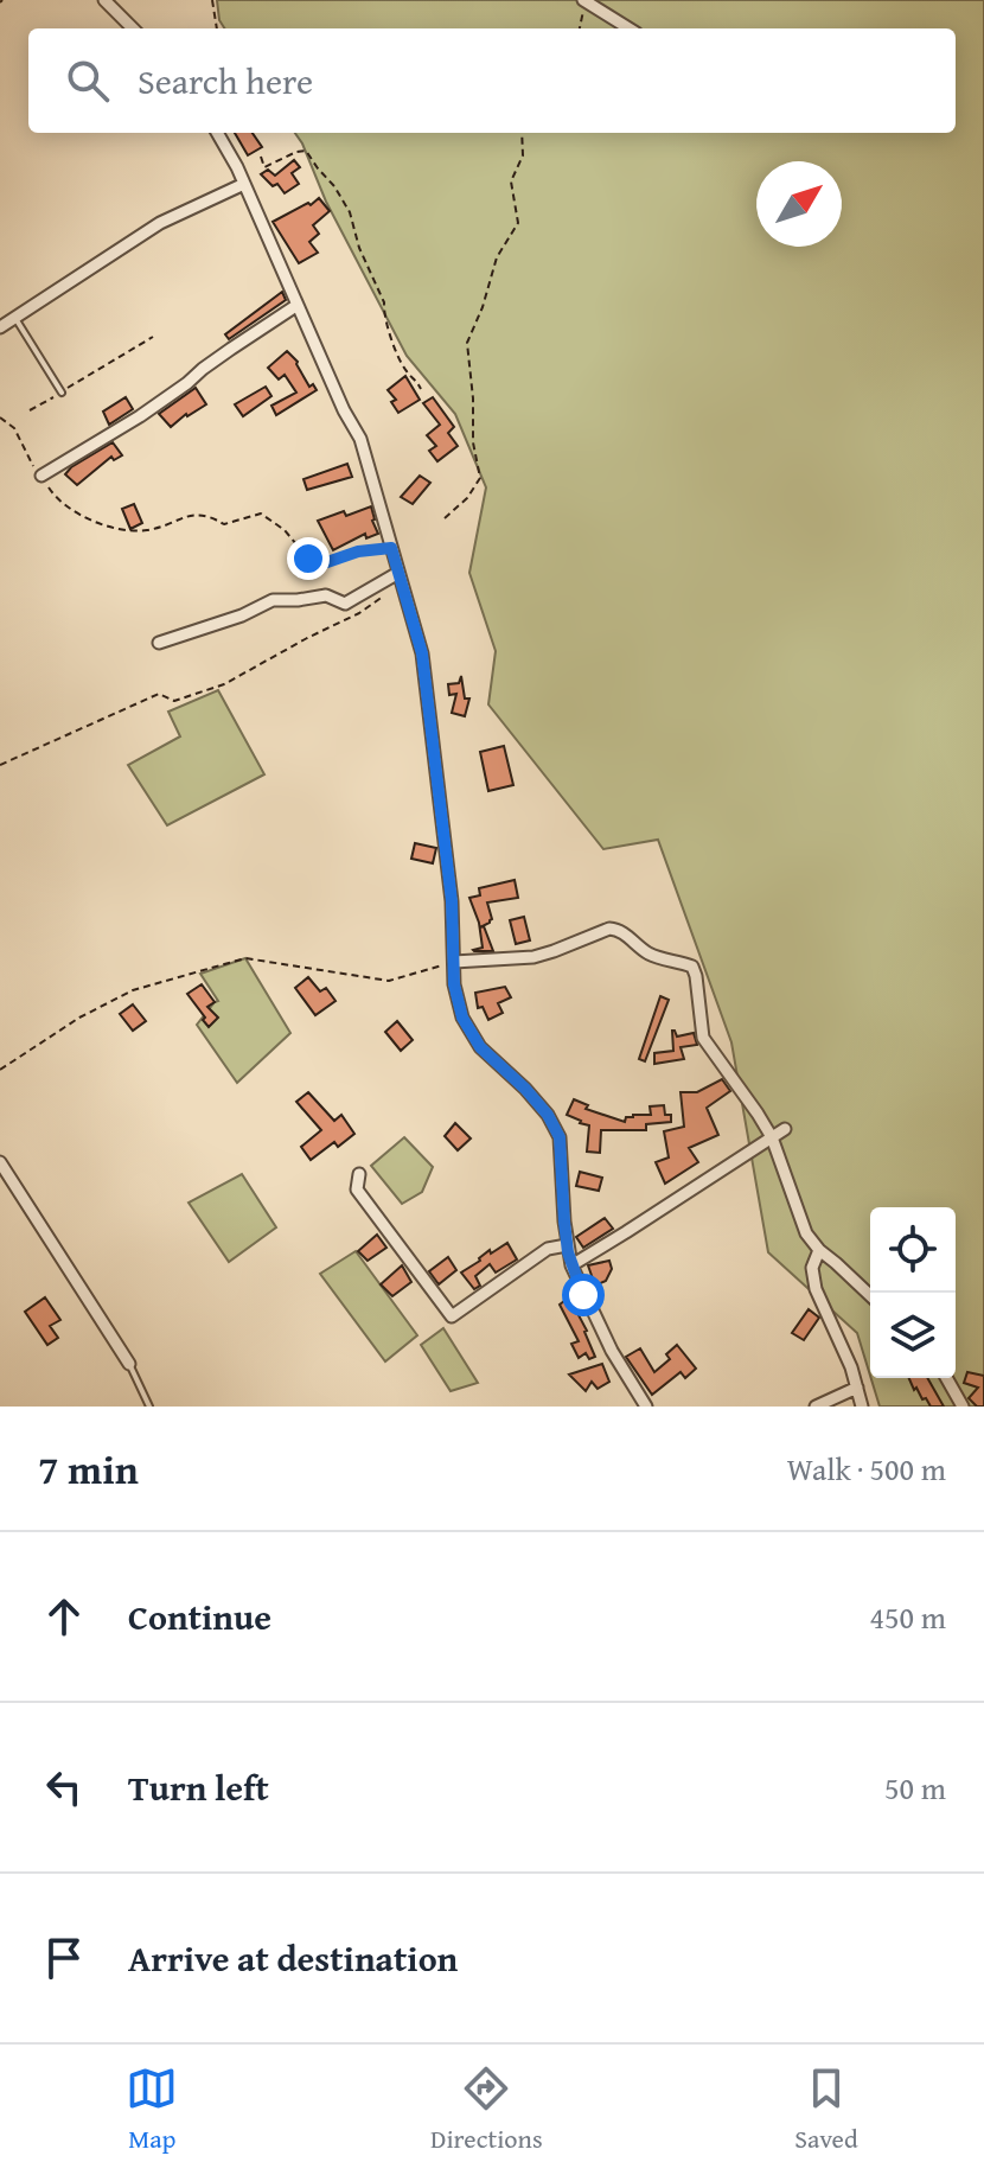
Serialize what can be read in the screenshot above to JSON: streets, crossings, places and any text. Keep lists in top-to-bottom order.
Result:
{
  "north": "top right",
  "page": {
    "search": "Search here",
    "heading": ["7 min", "Walk · 500 m"],
    "list": [
      ["Continue", "450 m"],
      ["Turn left", "50 m"],
      "Arrive at destination"
    ],
    "nav": ["Map", "Directions", "Saved"]
  }
}
